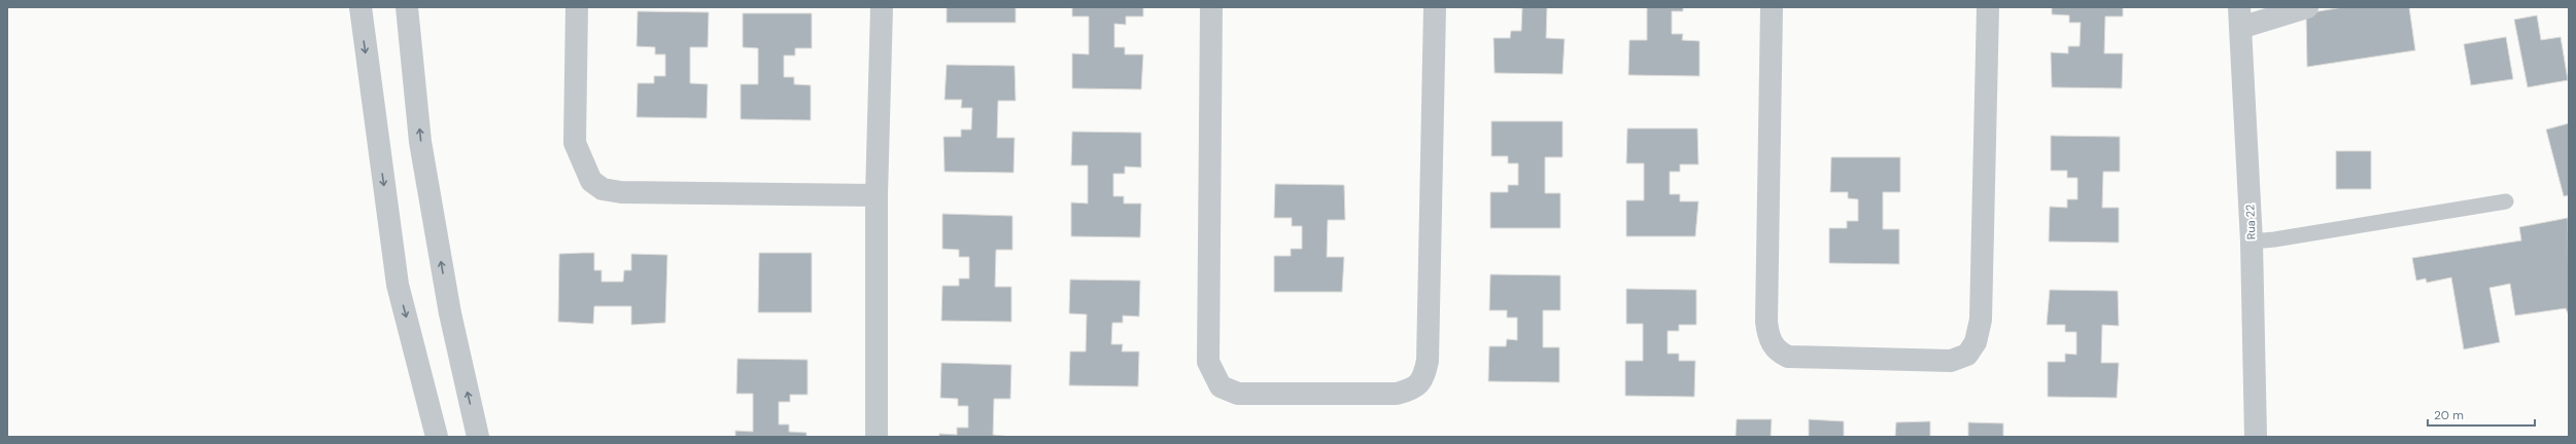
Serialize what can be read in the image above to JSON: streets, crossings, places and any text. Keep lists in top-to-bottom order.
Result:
{
  "streets": {
    "street": ["Rua 22"]
  },
  "scale_bar": "20 m"
}
